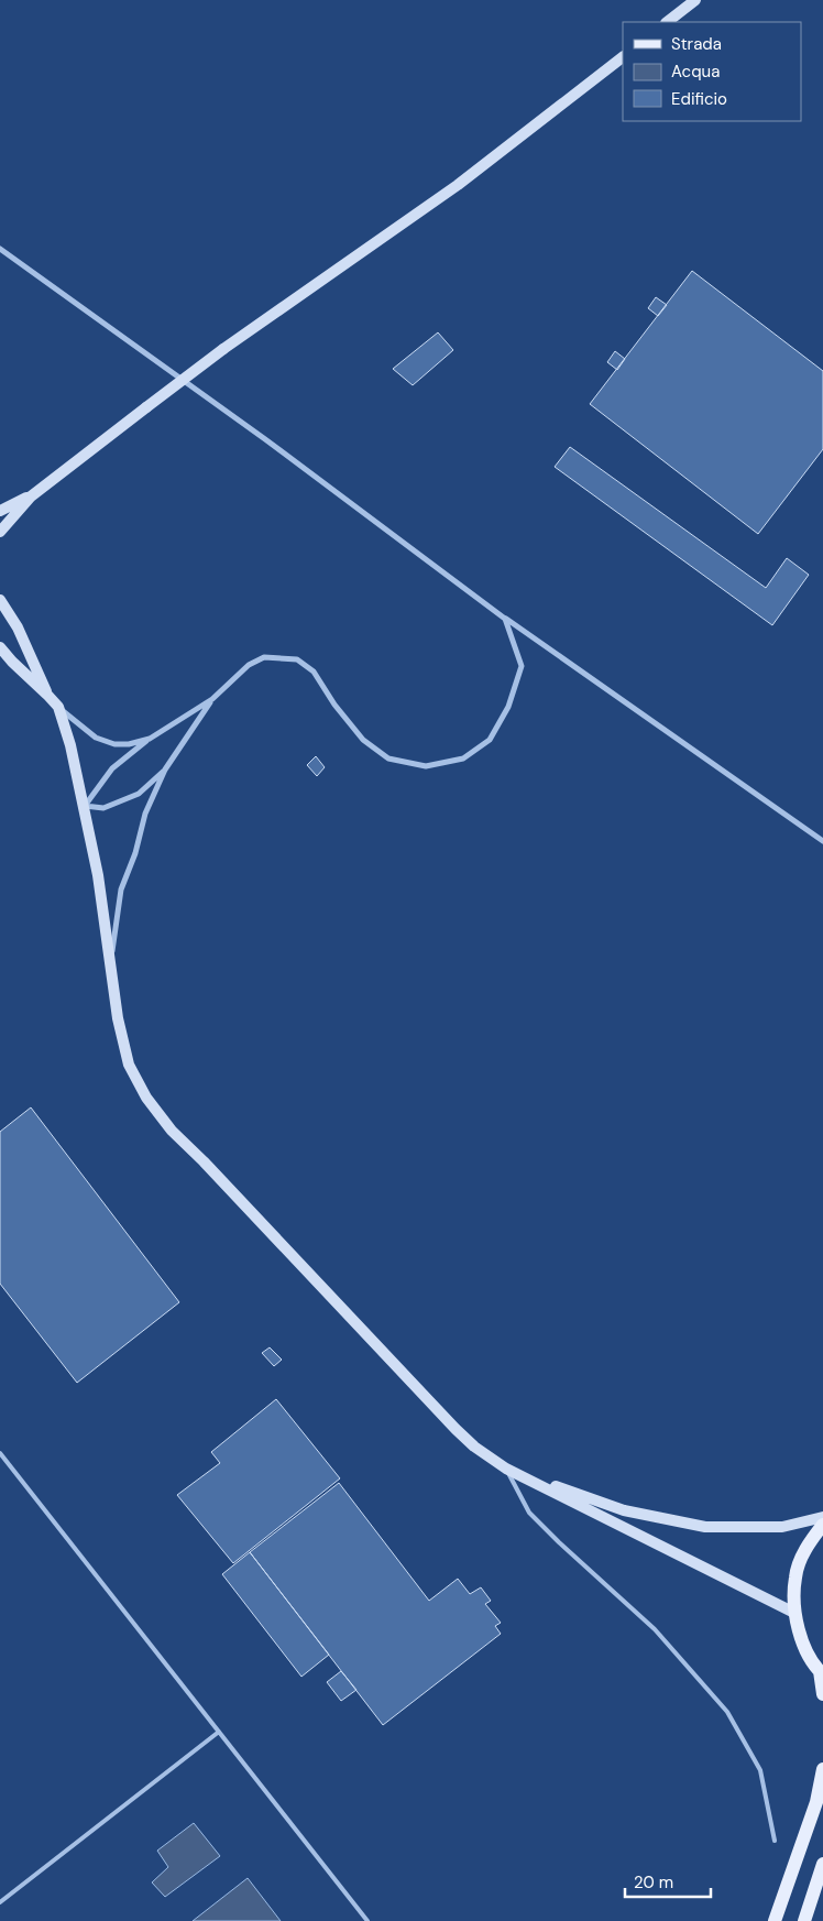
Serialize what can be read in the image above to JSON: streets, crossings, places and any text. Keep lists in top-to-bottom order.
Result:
{
  "legend": ["Strada", "Acqua", "Edificio"],
  "scale_bar": "20 m"
}
